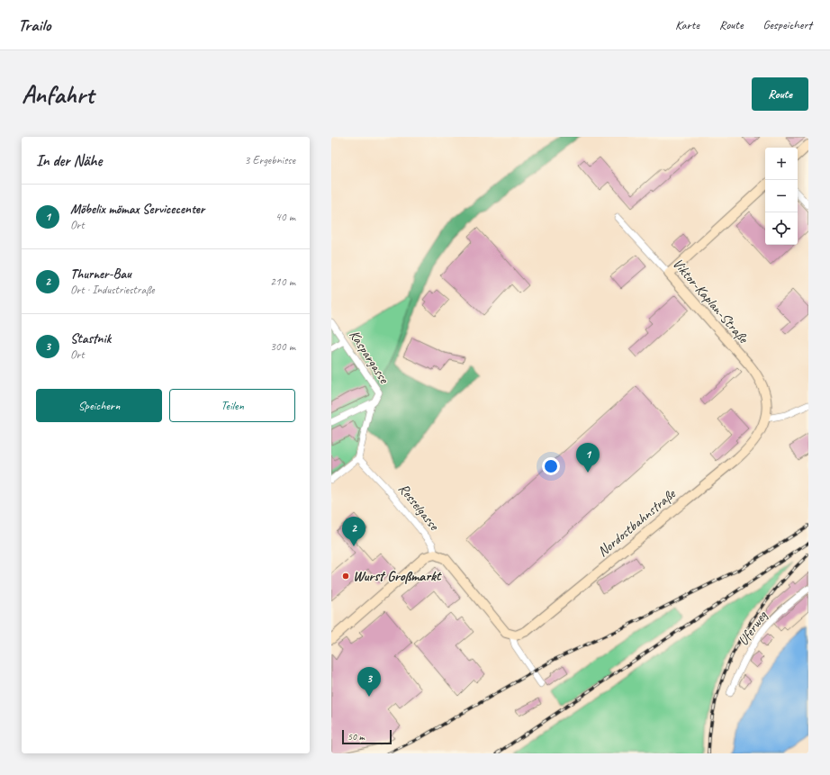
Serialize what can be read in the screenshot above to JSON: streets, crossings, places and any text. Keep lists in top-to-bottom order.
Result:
{
  "streets": {
    "street": [
      "Viktor-Kaplan-Straße",
      "Kaspargasse",
      "Resselgasse",
      "Nordostbahnstraße",
      "Uferweg"
    ]
  },
  "crossings": [
    ["Viktor-Kaplan-Straße", "Nordostbahnstraße"],
    ["Kaspargasse", "Resselgasse"],
    ["Resselgasse", "Nordostbahnstraße"]
  ],
  "places": ["Wurst Großmarkt"],
  "scale_bar": "50 m",
  "page": {
    "header": "Trailo",
    "nav": ["Karte", "Route", "Gespeichert"],
    "buttons": [
      "Route",
      ["Speichern", "Teilen"]
    ],
    "title": "Anfahrt",
    "heading": ["In der Nähe", "3 Ergebnisse"],
    "map_buttons": ["+", "−"],
    "list": [
      {
        "mark": "1",
        "name": "Möbelix mömax Servicecenter",
        "note": "Ort",
        "value": "40 m"
      },
      {
        "mark": "2",
        "name": "Thurner-Bau",
        "note": "Ort · Industriestraße",
        "value": "210 m"
      },
      {
        "mark": "3",
        "name": "Stastnik",
        "note": "Ort",
        "value": "300 m"
      }
    ],
    "pins": ["1", "2", "3"],
    "scale": "50 m"
  }
}
